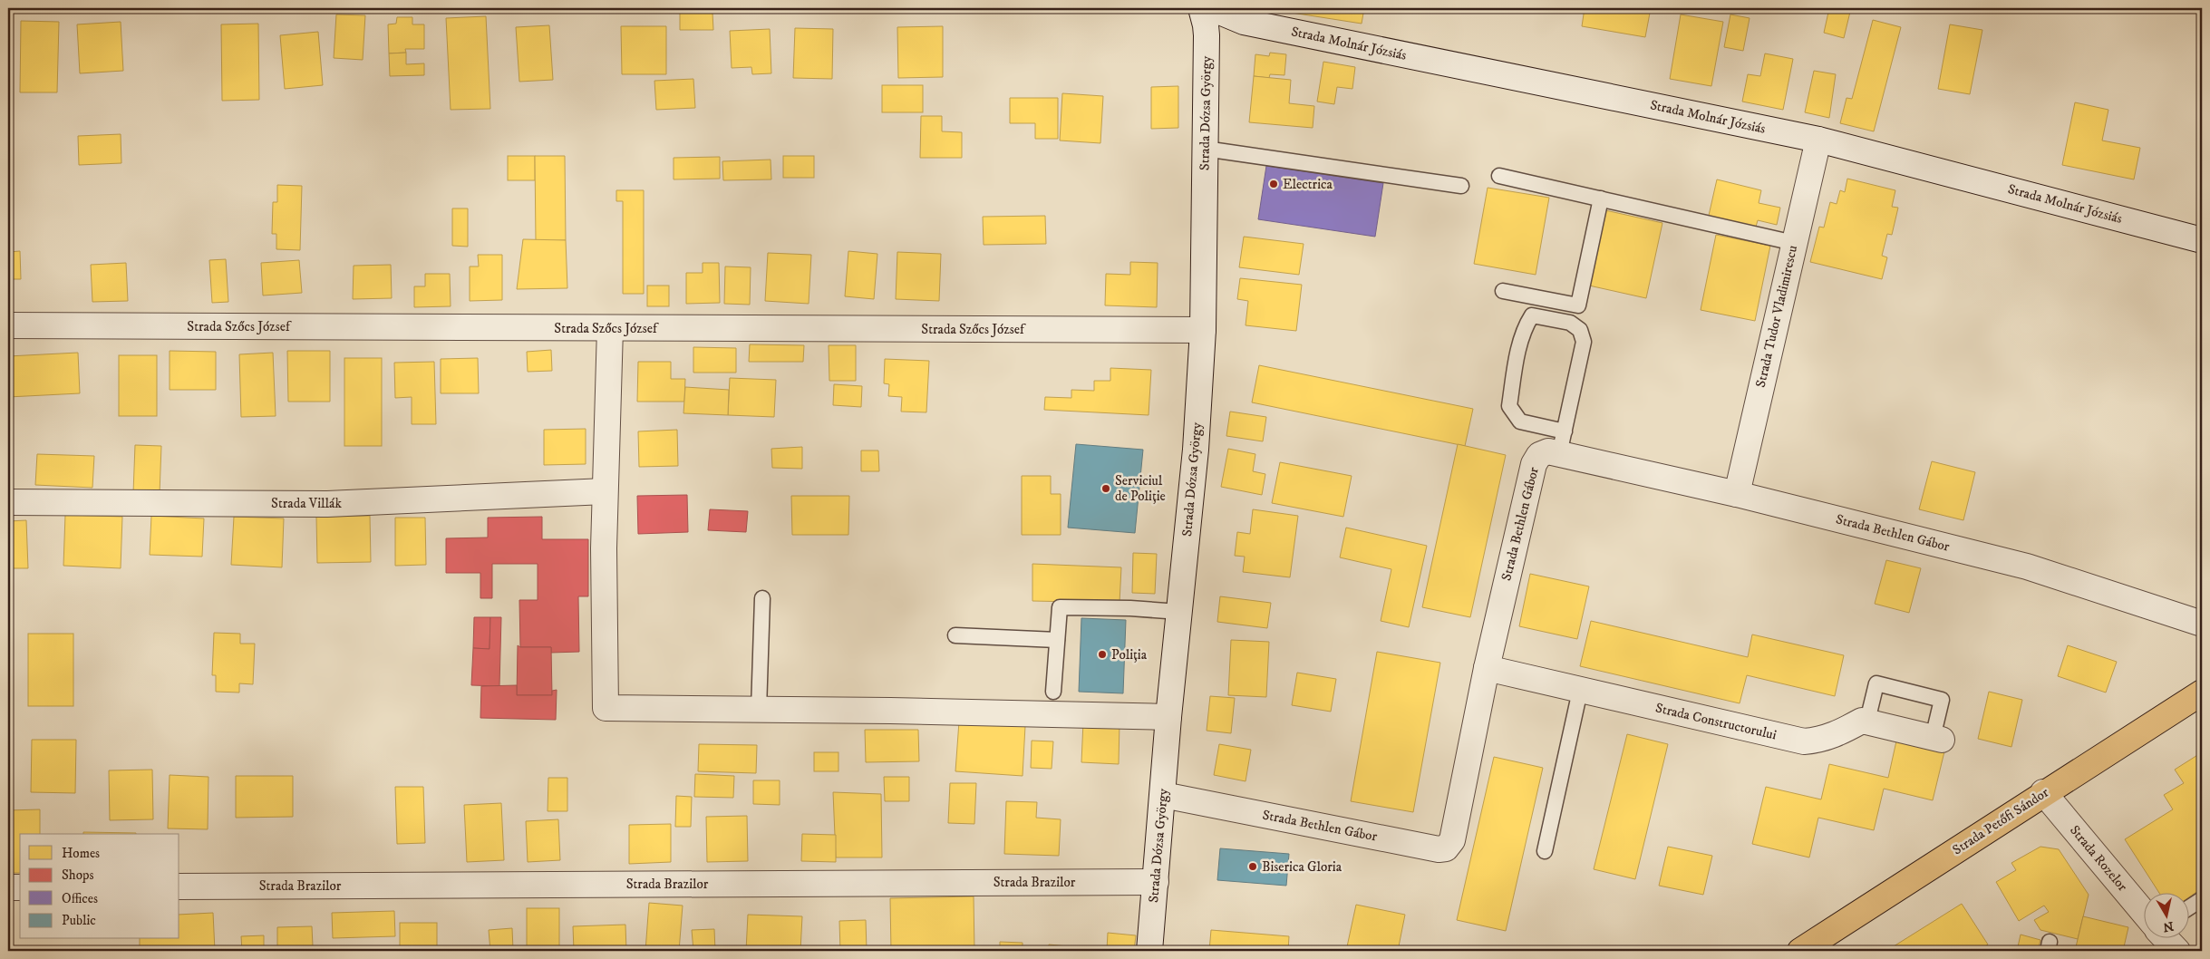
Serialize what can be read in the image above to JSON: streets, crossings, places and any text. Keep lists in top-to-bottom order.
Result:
{
  "streets": {
    "main road": ["Strada Petőfi Sándor"],
    "street": [
      "Strada Molnár Józsiás",
      "Strada Dózsa György",
      "Strada Tudor Vladimirescu",
      "Strada Szőcs József",
      "Strada Villák",
      "Strada Bethlen Gábor",
      "Strada Constructorului",
      "Strada Rozelor",
      "Strada Brazilor"
    ]
  },
  "crossings": [
    ["Strada Molnár Józsiás", "Strada Tudor Vladimirescu"],
    ["Strada Dózsa György", "Strada Szőcs József"],
    ["Strada Dózsa György", "Strada Bethlen Gábor"],
    ["Strada Dózsa György", "Strada Brazilor"],
    ["Strada Tudor Vladimirescu", "Strada Bethlen Gábor"],
    ["Strada Bethlen Gábor", "Strada Constructorului"],
    ["Strada Petőfi Sándor", "Strada Rozelor"]
  ],
  "places": [
    "Electrica",
    "Serviciul de Poliție",
    "Poliția",
    "Biserica Gloria"
  ],
  "legend": [
    "Homes",
    "Shops",
    "Offices",
    "Public"
  ],
  "north": "bottom"
}
